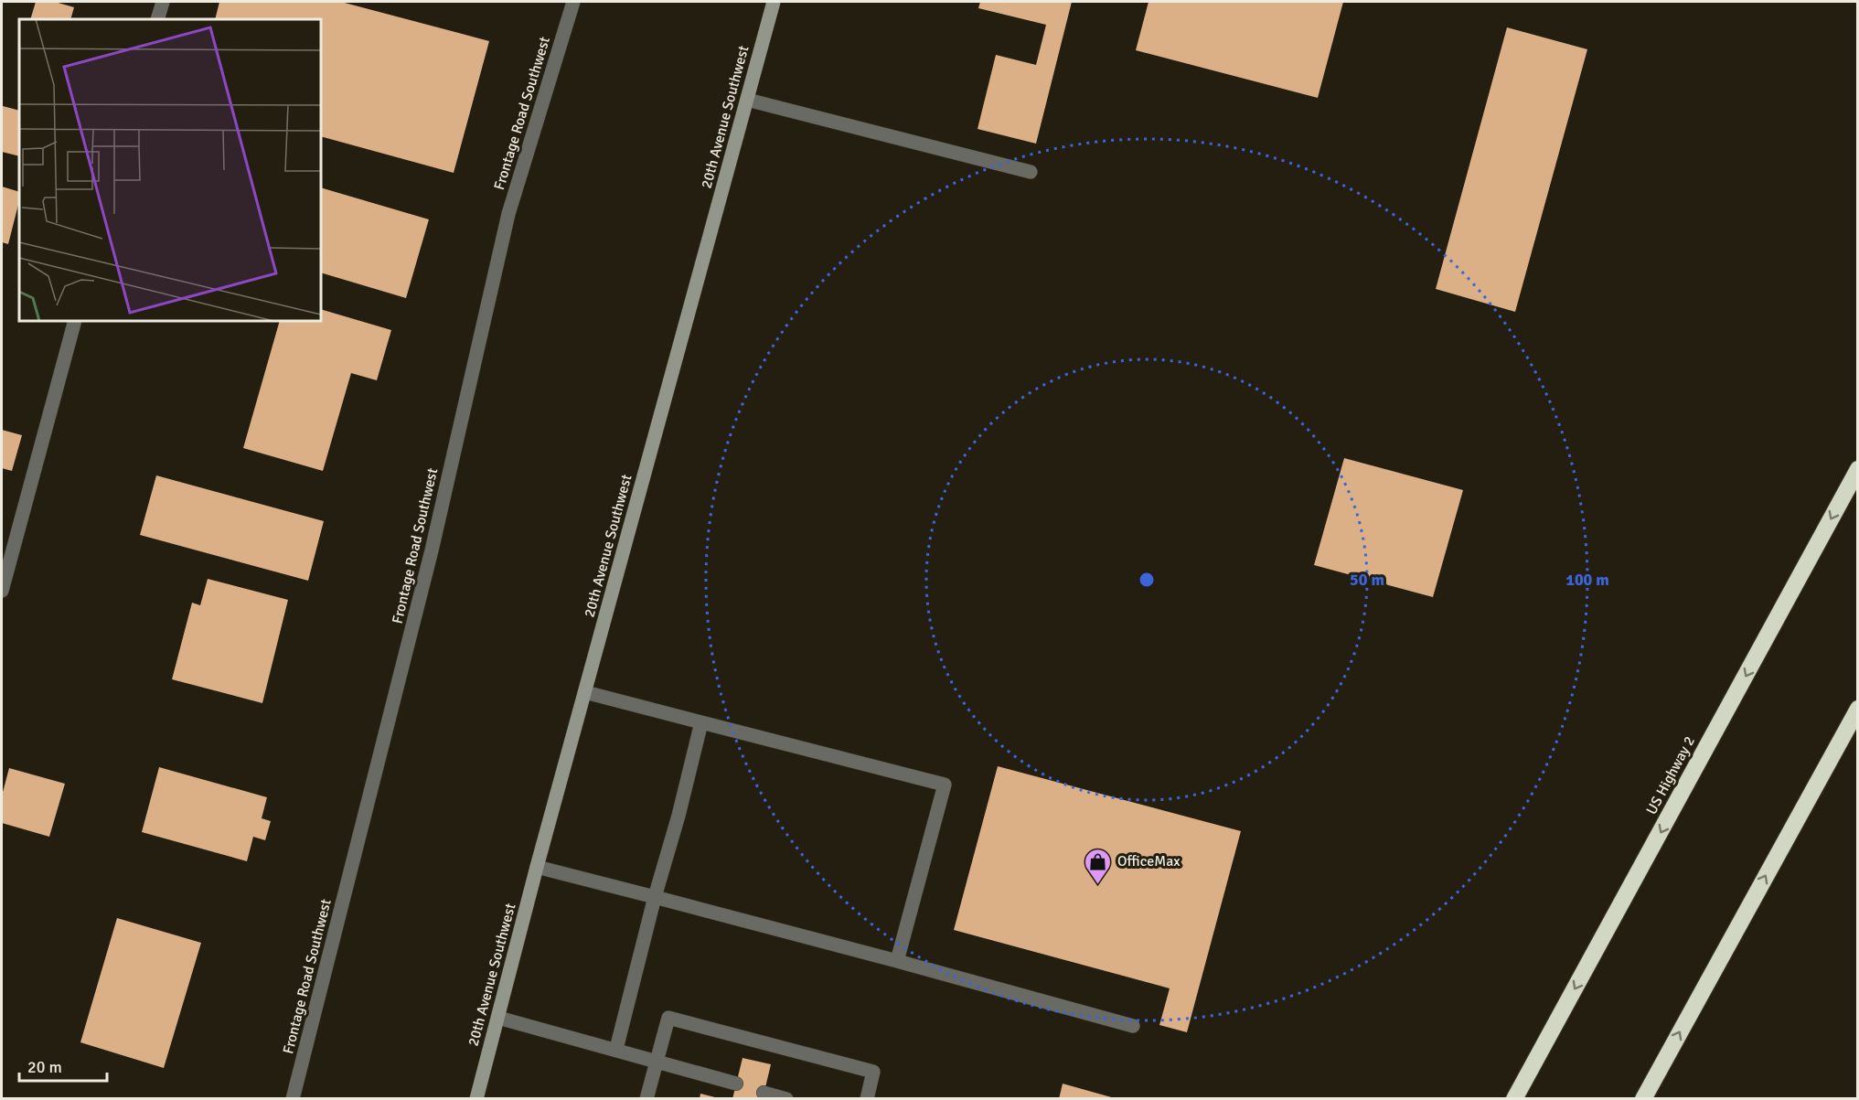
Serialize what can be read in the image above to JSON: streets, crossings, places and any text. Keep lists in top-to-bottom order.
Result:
{
  "streets": {
    "highway": ["US Highway 2"],
    "street": ["Frontage Road Southwest", "20th Avenue Southwest"]
  },
  "places": {
    "shop": ["OfficeMax"]
  },
  "scale_bar": "20 m",
  "rings": ["50 m", "100 m"]
}
